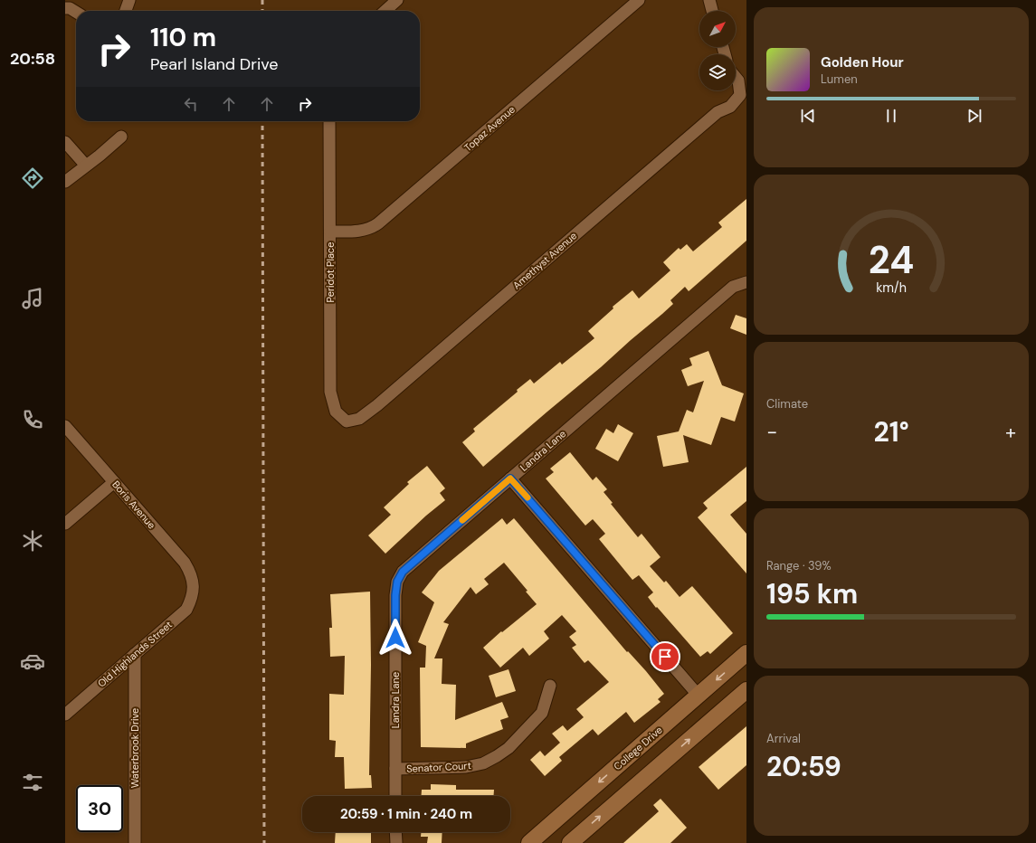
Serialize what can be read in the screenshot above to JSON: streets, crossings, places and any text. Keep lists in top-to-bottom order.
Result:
{
  "streets": {
    "main road": ["College Drive"],
    "street": [
      "Topaz Avenue",
      "Amethyst Avenue",
      "Peridot Place",
      "Landra Lane",
      "Boris Avenue",
      "Old Highlands Street",
      "Waterbrook Drive",
      "Senator Court"
    ]
  },
  "crossings": [
    ["Topaz Avenue", "Peridot Place"],
    ["Amethyst Avenue", "Peridot Place"],
    ["Landra Lane", "Senator Court"],
    ["Boris Avenue", "Old Highlands Street"],
    ["Old Highlands Street", "Waterbrook Drive"]
  ],
  "north": "top right",
  "page": {
    "tabs": "20:58",
    "turn": ["110 m", "Pearl Island Drive"],
    "song": ["Golden Hour", "Lumen"],
    "tile": [
      "Climate",
      ["Range · 39%", "195 km"],
      ["Arrival", "20:59"]
    ],
    "heat": ["−", "21°", "+"],
    "limit": "30",
    "trip": "20:59 · 1 min · 240 m",
    "gauge": ["24", "km/h"]
  }
}
